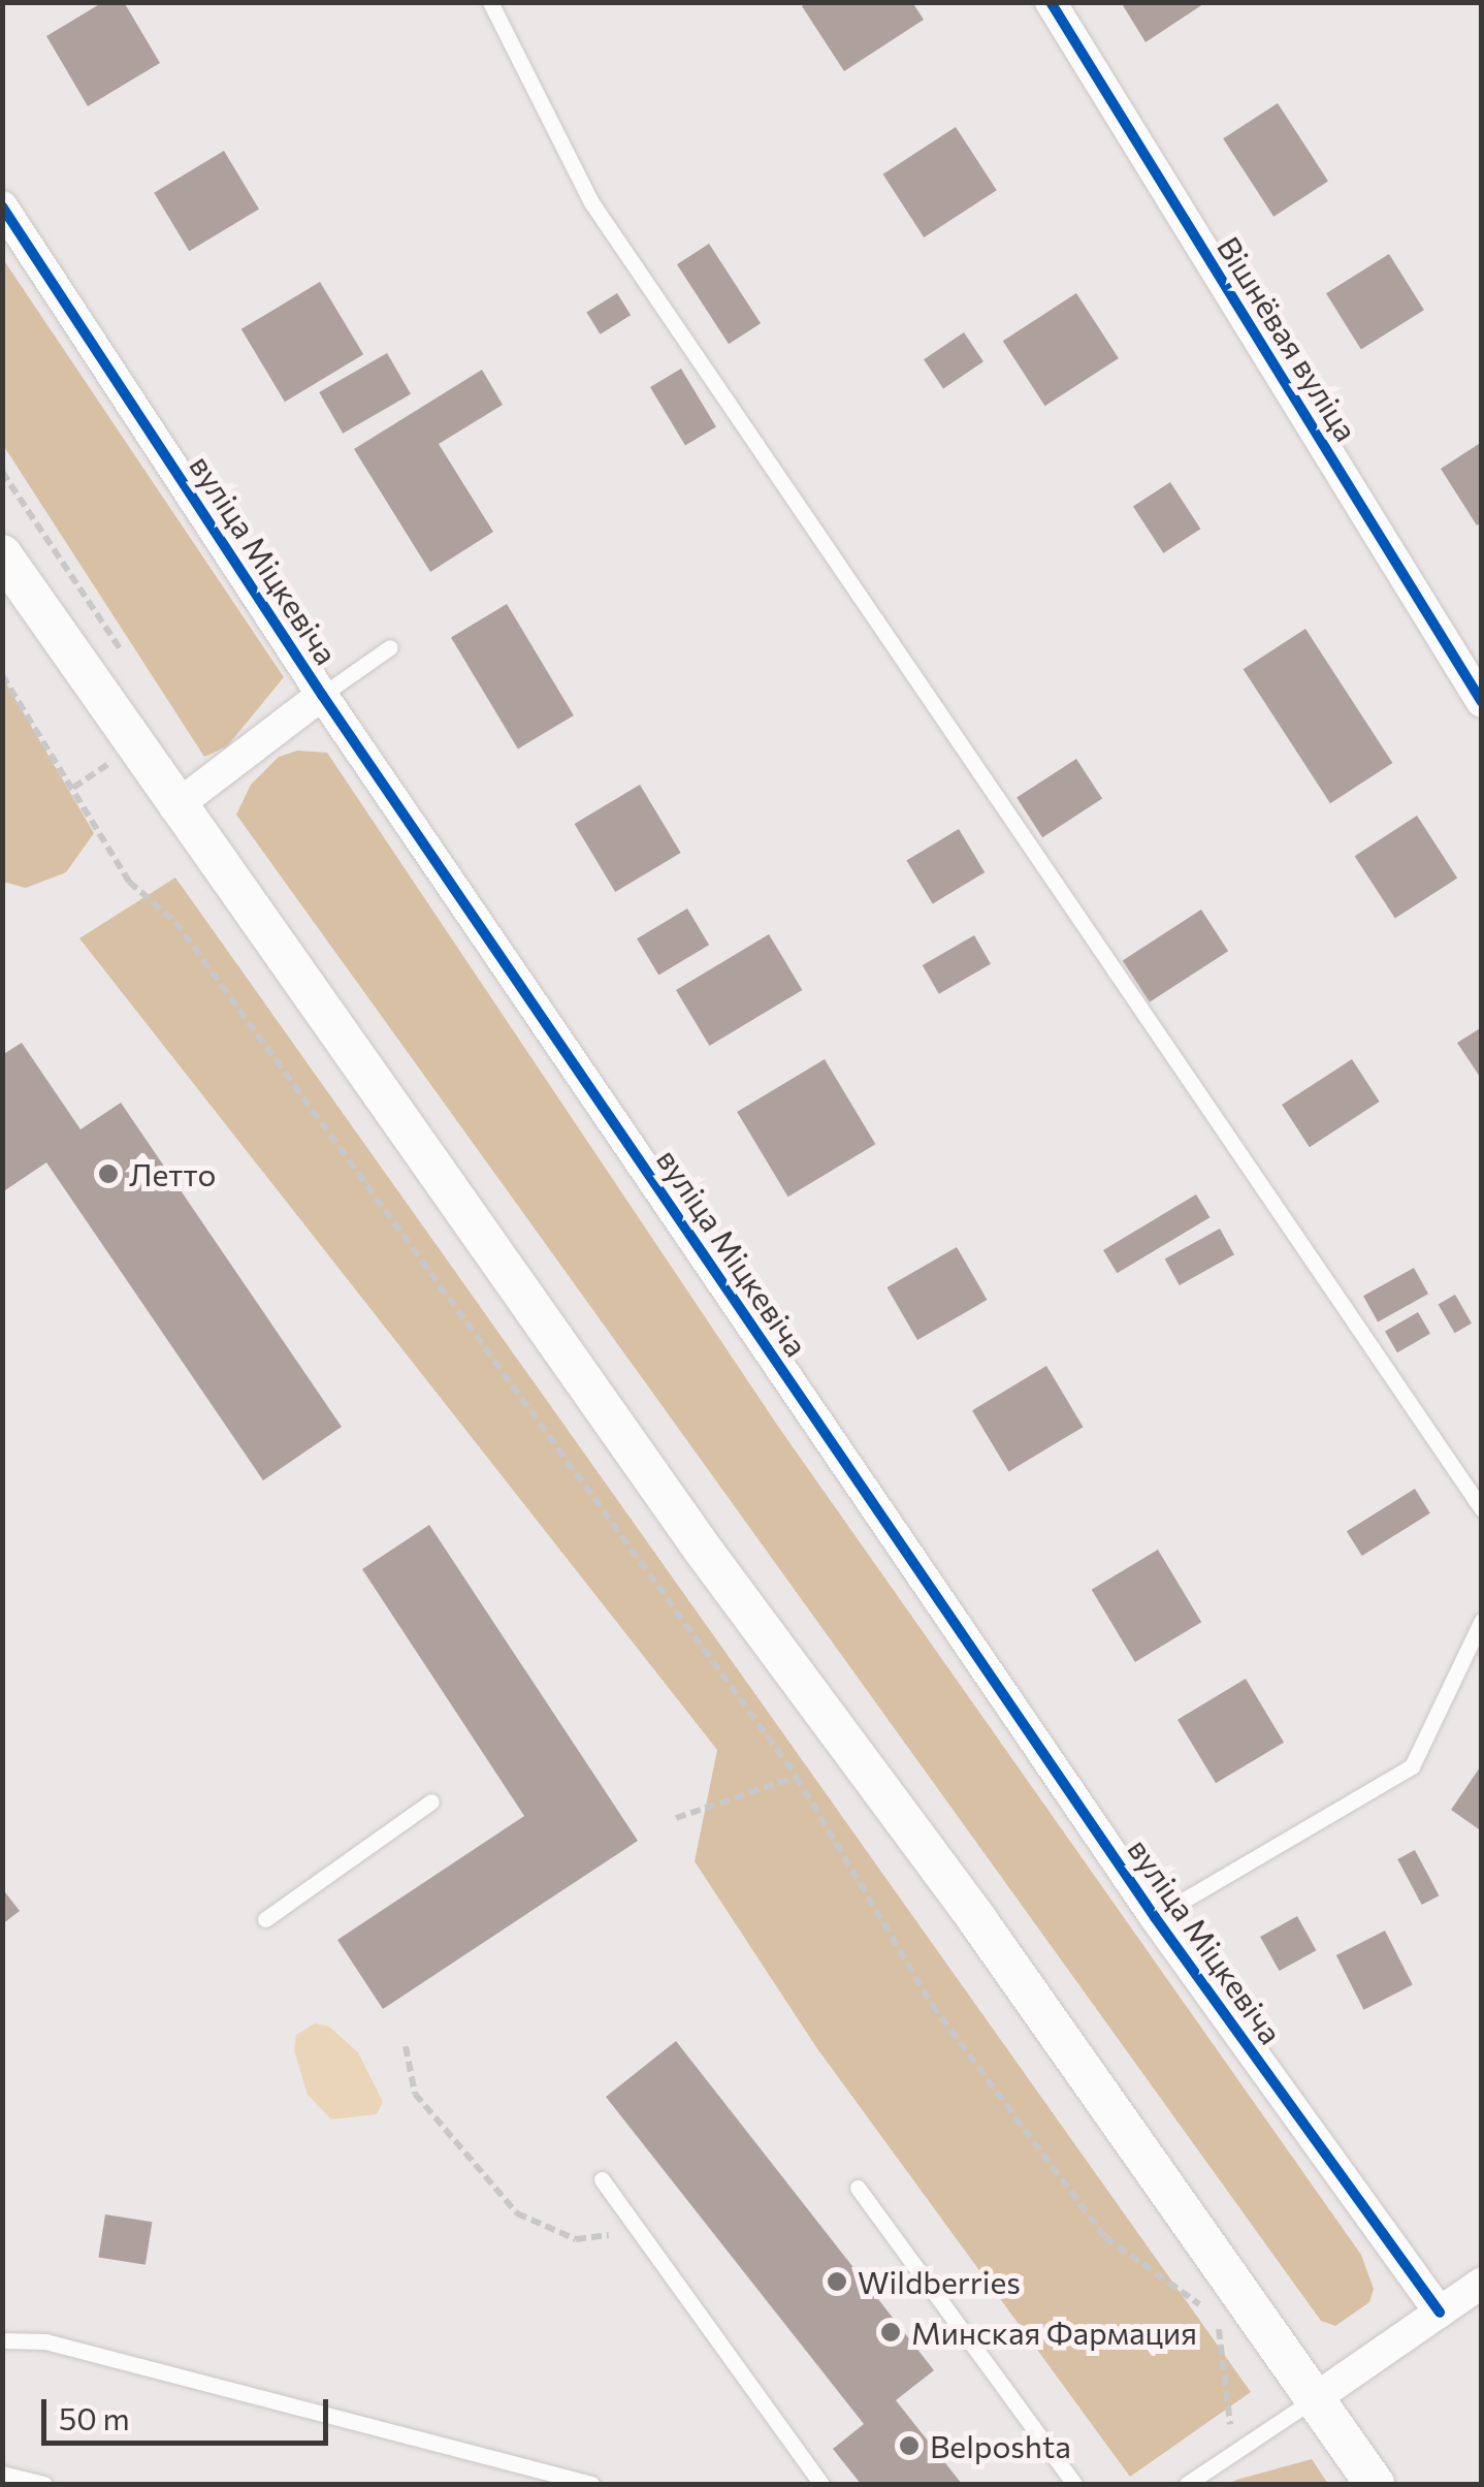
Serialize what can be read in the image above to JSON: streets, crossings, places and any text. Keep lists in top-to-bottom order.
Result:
{
  "streets": {
    "street": ["Вішнёвая вуліца", "вуліца Міцкевіча"]
  },
  "places": [
    "Летто",
    "Wildberries",
    "Минская Фармация",
    "Belposhta"
  ],
  "scale_bar": "50 m"
}
